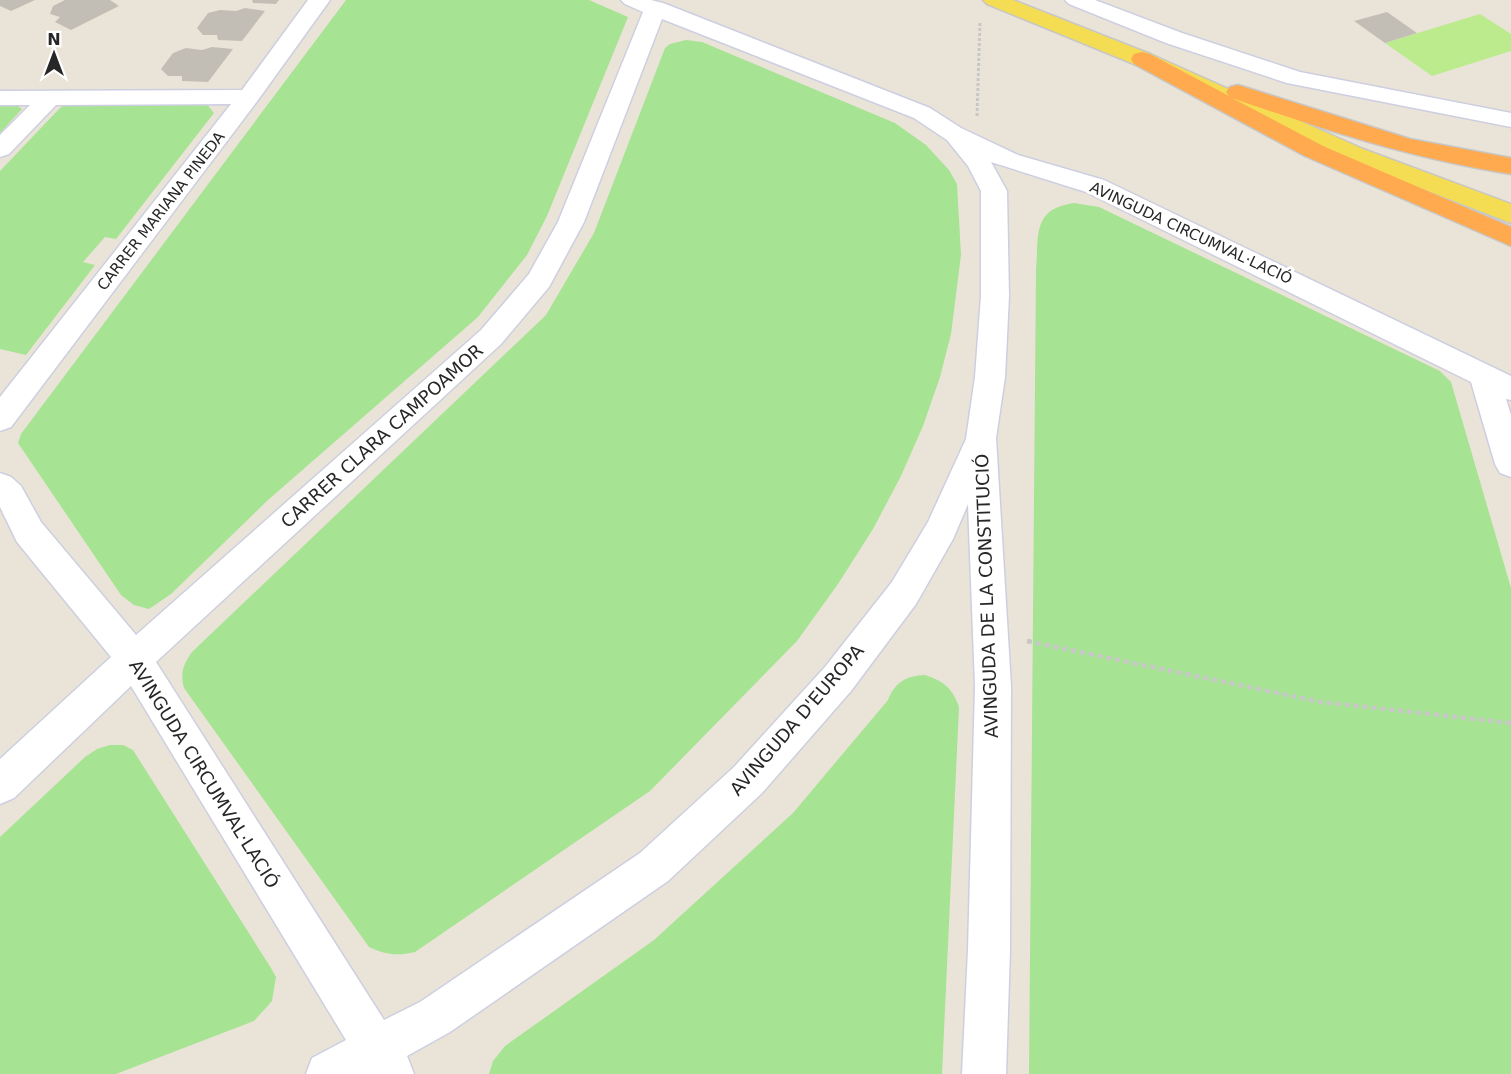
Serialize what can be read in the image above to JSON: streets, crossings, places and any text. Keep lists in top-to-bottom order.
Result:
{
  "streets": {
    "street": [
      "CARRER MARIANA PINEDA",
      "AVINGUDA CIRCUMVAL·LACIÓ",
      "CARRER CLARA CAMPOAMOR",
      "AVINGUDA DE LA CONSTITUCIÓ",
      "AVINGUDA D'EUROPA"
    ]
  },
  "crossings": [
    ["AVINGUDA CIRCUMVAL·LACIÓ", "CARRER CLARA CAMPOAMOR"],
    ["AVINGUDA CIRCUMVAL·LACIÓ", "AVINGUDA DE LA CONSTITUCIÓ"],
    ["AVINGUDA CIRCUMVAL·LACIÓ", "AVINGUDA D'EUROPA"],
    ["AVINGUDA DE LA CONSTITUCIÓ", "AVINGUDA D'EUROPA"]
  ],
  "north": "top"
}
